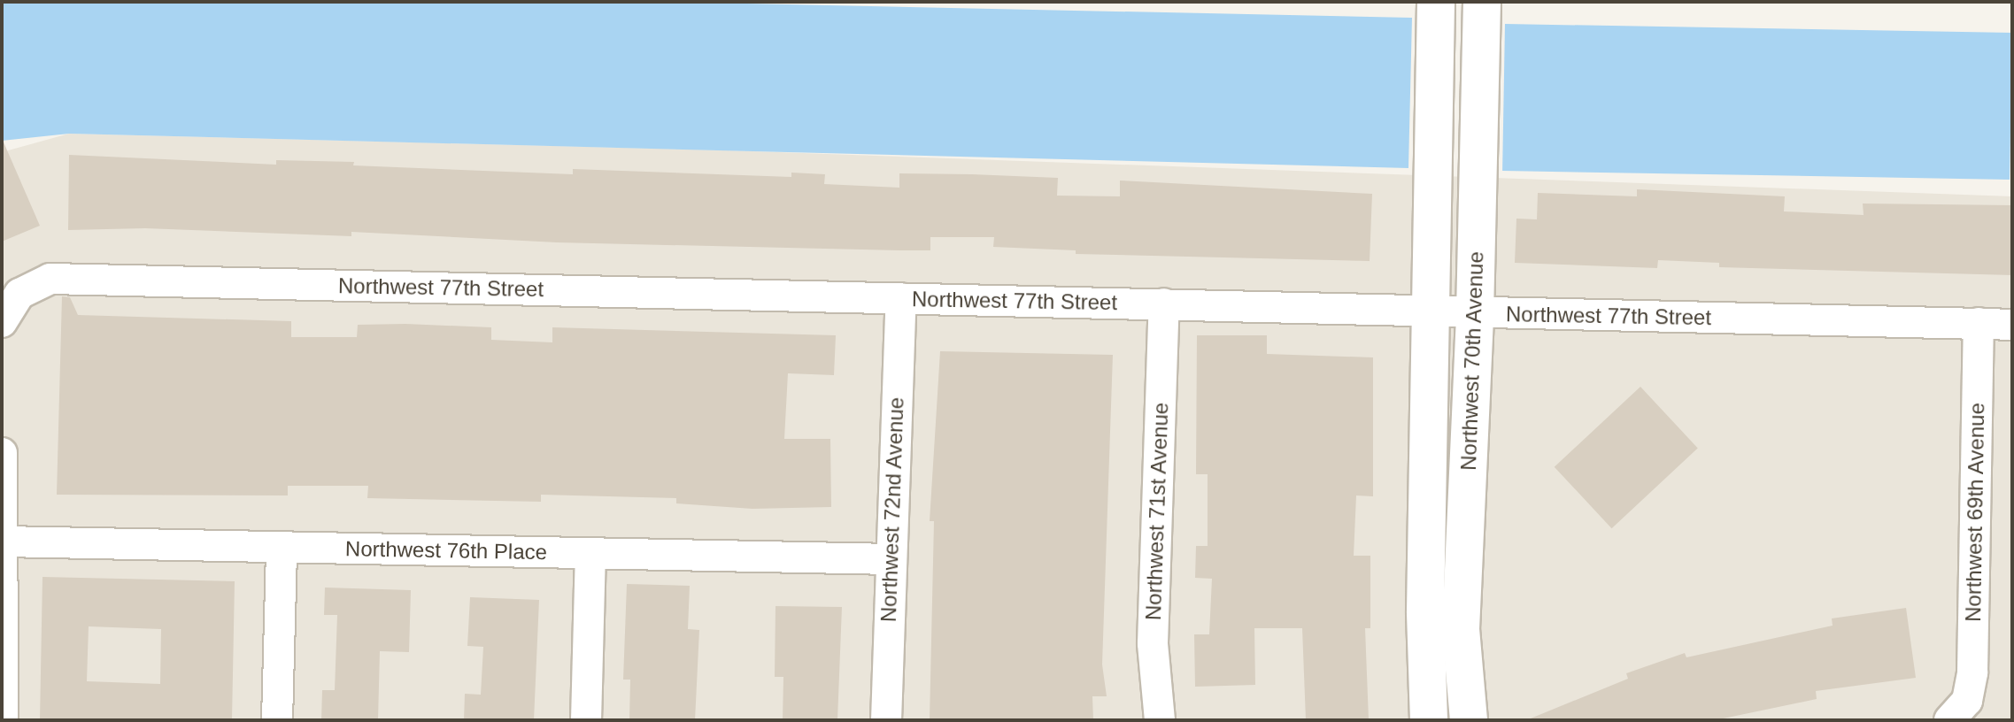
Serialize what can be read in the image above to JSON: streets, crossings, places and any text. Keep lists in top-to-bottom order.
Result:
{
  "streets": {
    "street": [
      "Northwest 77th Street",
      "Northwest 70th Avenue",
      "Northwest 72nd Avenue",
      "Northwest 71st Avenue",
      "Northwest 69th Avenue",
      "Northwest 76th Place"
    ]
  },
  "crossings": [
    ["Northwest 77th Street", "Northwest 70th Avenue"],
    ["Northwest 77th Street", "Northwest 72nd Avenue"],
    ["Northwest 77th Street", "Northwest 71st Avenue"],
    ["Northwest 77th Street", "Northwest 69th Avenue"],
    ["Northwest 72nd Avenue", "Northwest 76th Place"]
  ]
}
